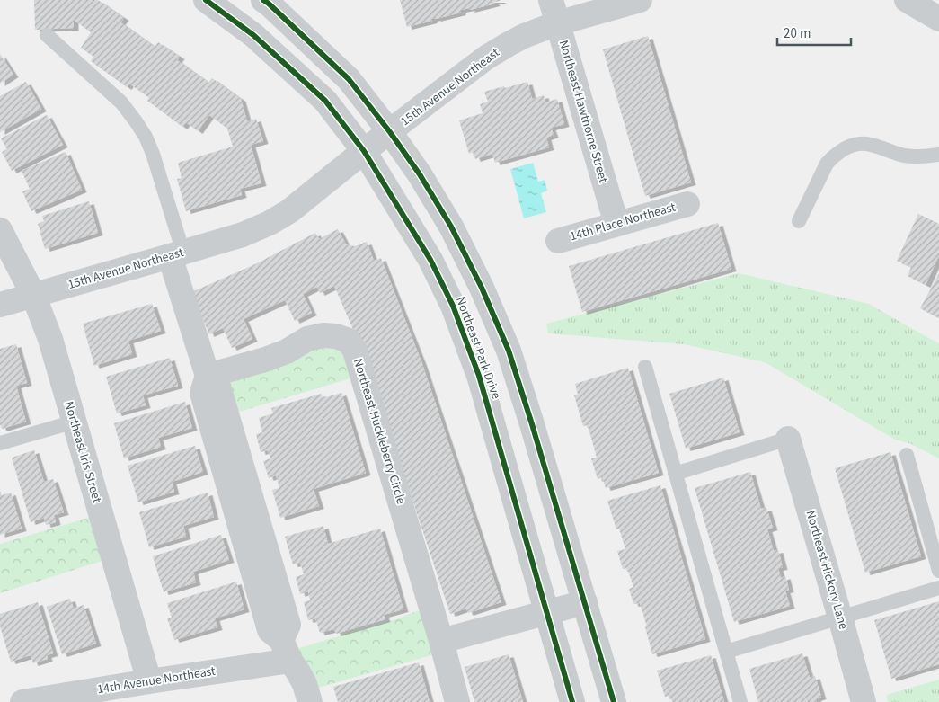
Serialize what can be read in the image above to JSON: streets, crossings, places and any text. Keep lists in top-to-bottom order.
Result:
{
  "streets": {
    "street": [
      "15th Avenue Northeast",
      "Northeast Hawthorne Street",
      "14th Place Northeast",
      "Northeast Park Drive",
      "Northeast Huckleberry Circle",
      "Northeast Iris Street",
      "Northeast Hickory Lane",
      "14th Avenue Northeast"
    ]
  },
  "crossings": [
    ["15th Avenue Northeast", "Northeast Hawthorne Street"],
    ["15th Avenue Northeast", "Northeast Park Drive"],
    ["15th Avenue Northeast", "Northeast Iris Street"],
    ["Northeast Hawthorne Street", "14th Place Northeast"],
    ["Northeast Iris Street", "14th Avenue Northeast"]
  ],
  "scale_bar": "20 m"
}
